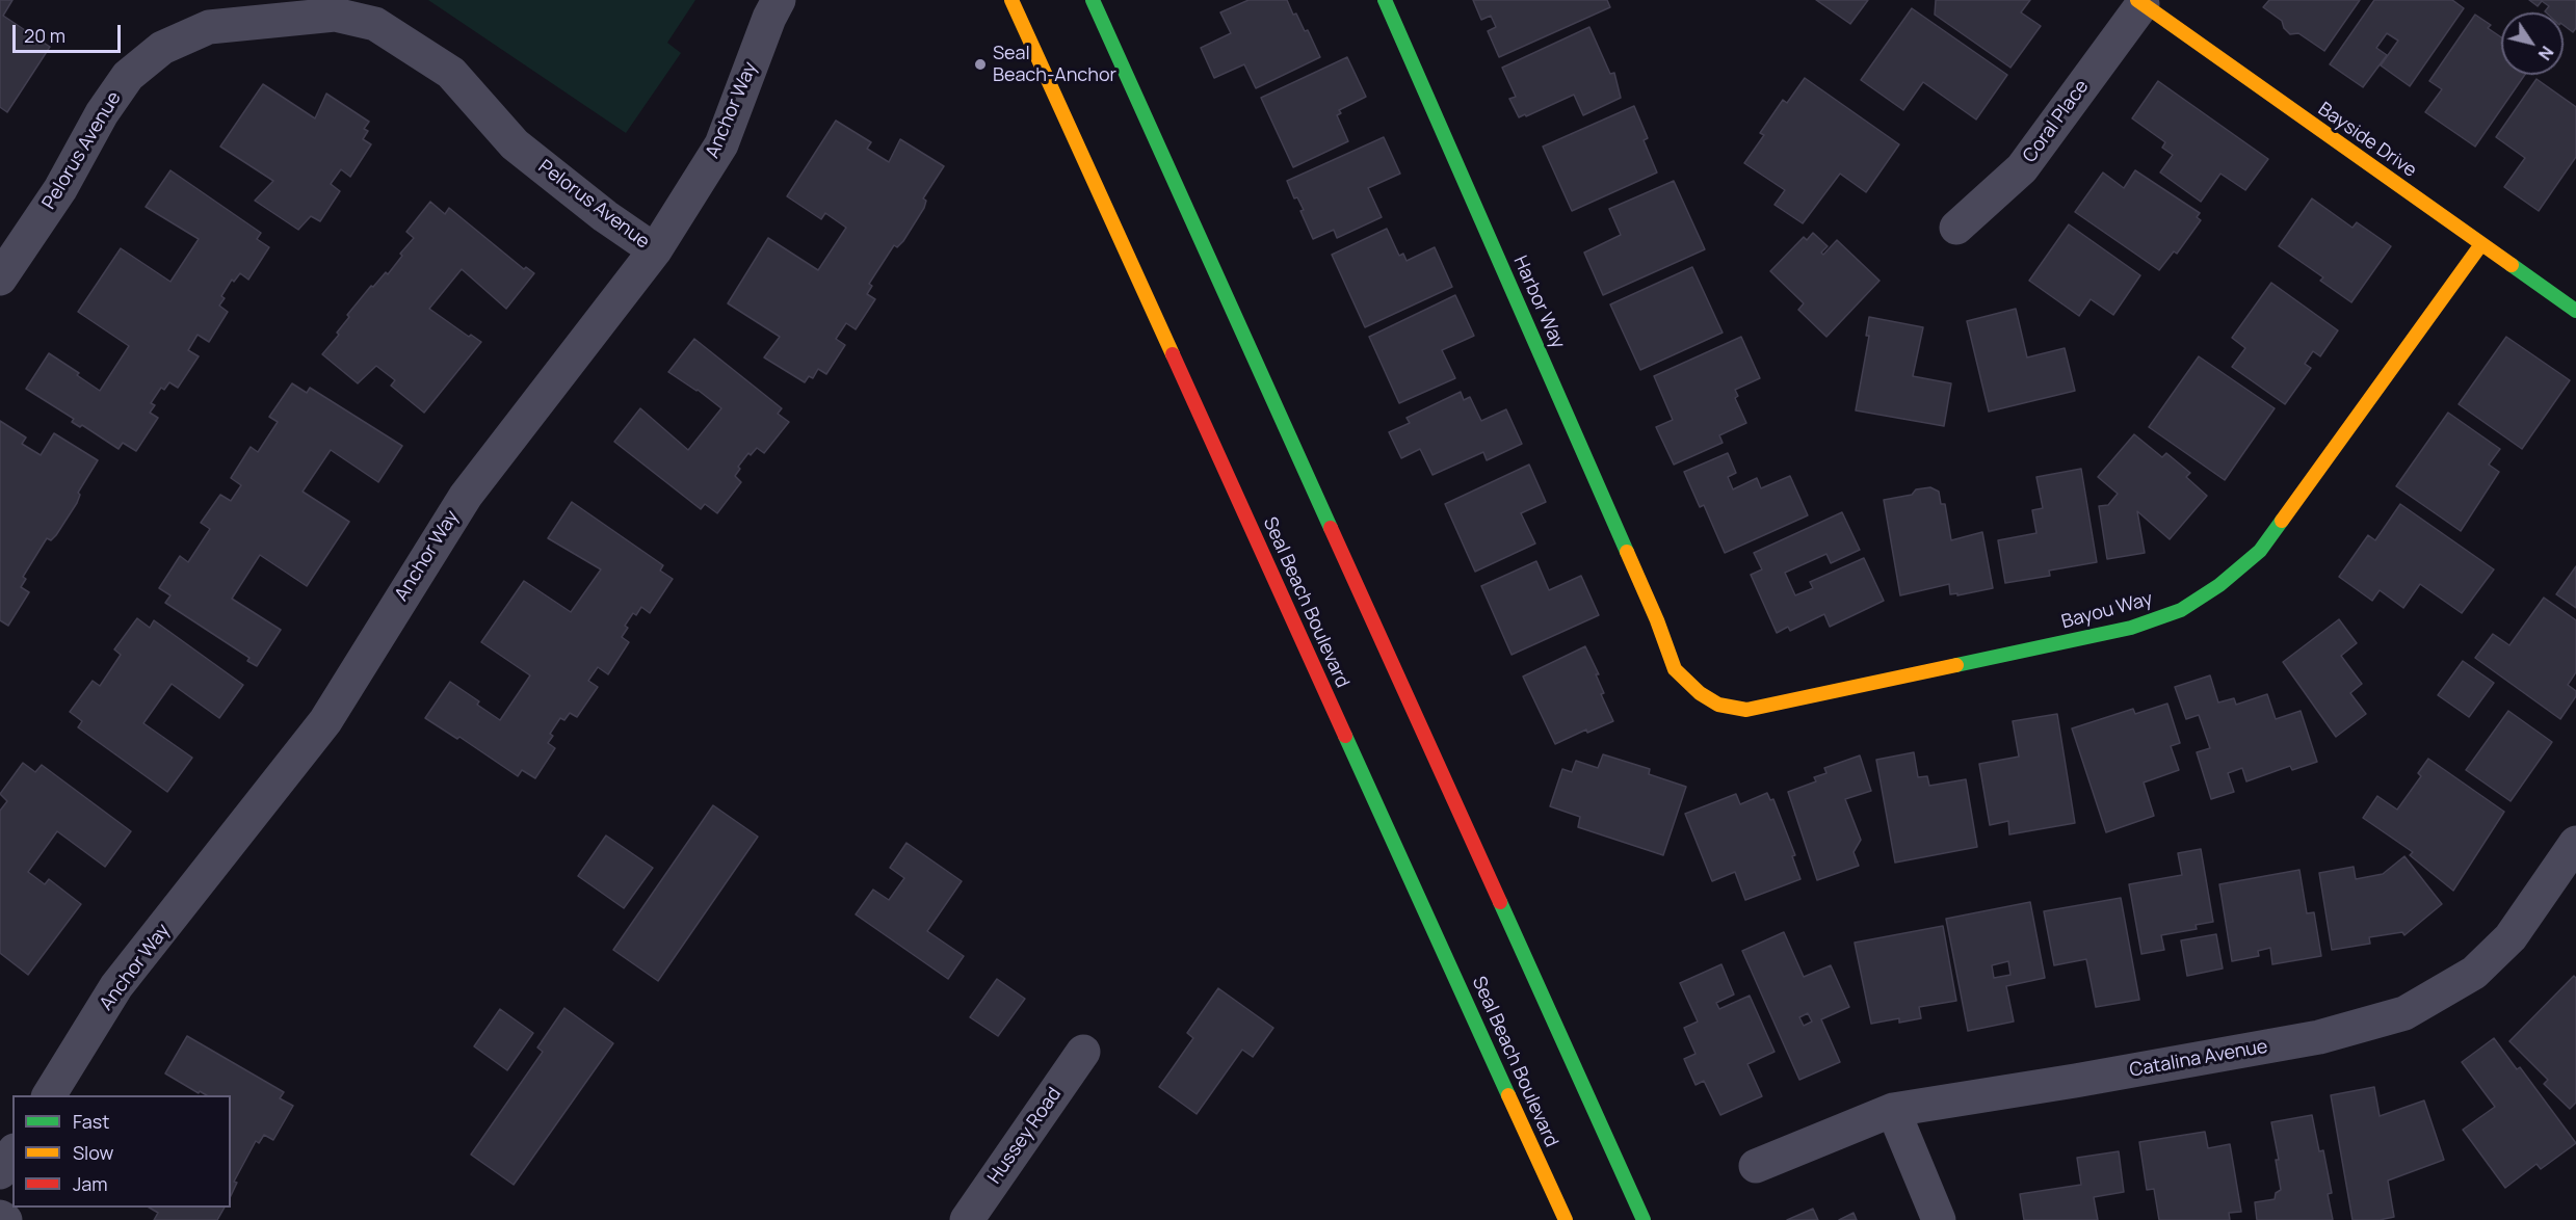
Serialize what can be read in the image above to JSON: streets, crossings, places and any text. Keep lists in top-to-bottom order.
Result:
{
  "streets": {
    "main road": [
      "Bayside Drive",
      "Harbor Way",
      "Seal Beach Boulevard",
      "Bayou Way"
    ],
    "street": [
      "Anchor Way",
      "Coral Place",
      "Pelorus Avenue",
      "Catalina Avenue",
      "Hussey Road"
    ]
  },
  "crossings": [
    ["Anchor Way", "Pelorus Avenue"],
    ["Coral Place", "Bayside Drive"],
    ["Bayside Drive", "Bayou Way"],
    ["Harbor Way", "Bayou Way"]
  ],
  "places": ["Seal Beach-Anchor"],
  "legend": ["Fast", "Slow", "Jam"],
  "scale_bar": "20 m",
  "north": "bottom right"
}
